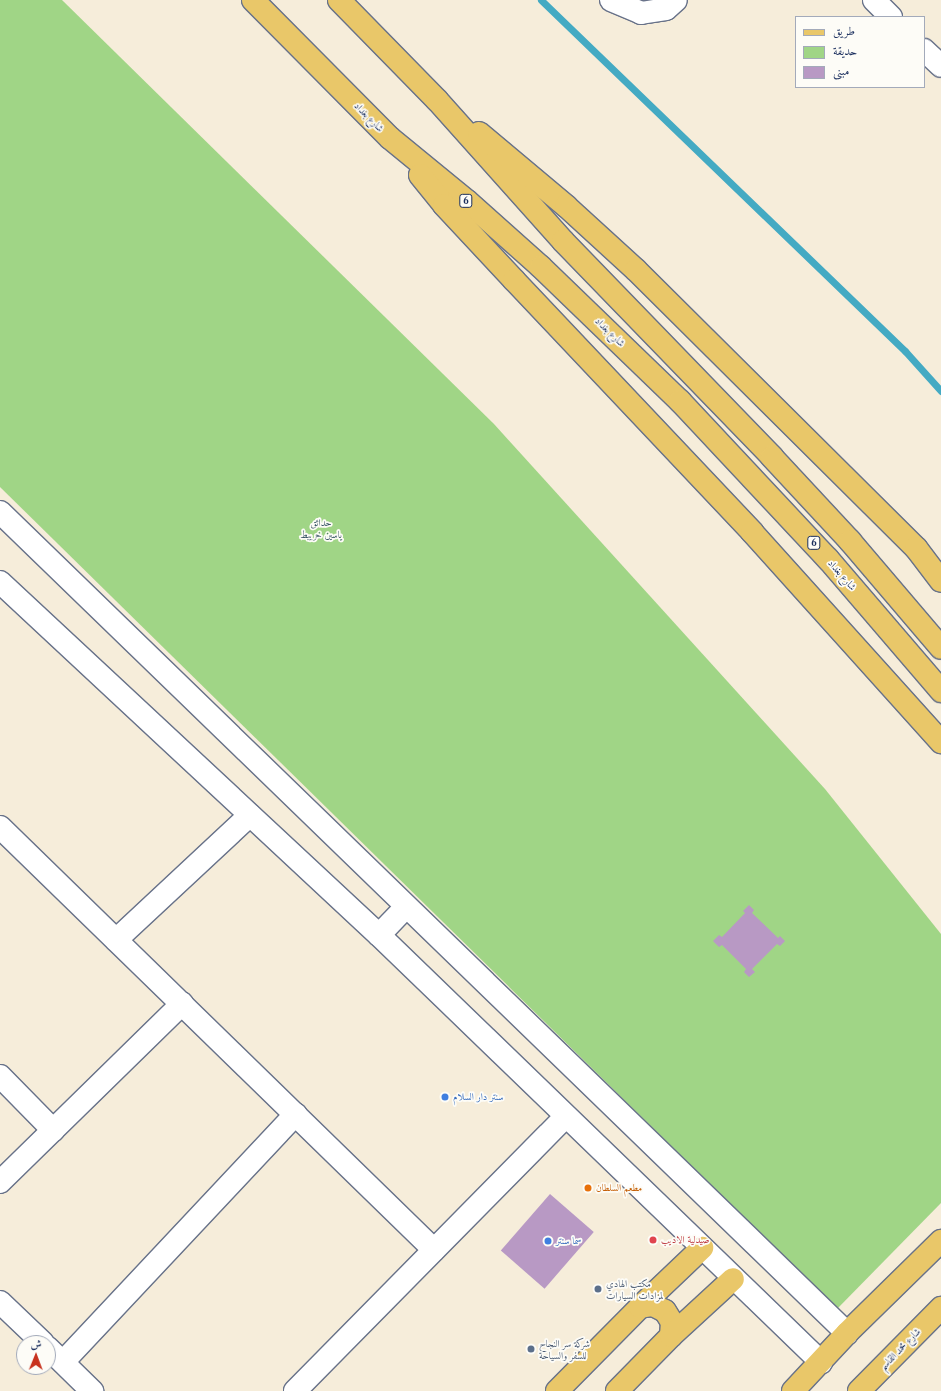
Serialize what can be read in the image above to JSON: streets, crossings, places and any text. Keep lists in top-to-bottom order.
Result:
{
  "streets": {
    "main road": ["شارع بغداد", "6", "شارع محمد القاسم"]
  },
  "parks": ["حدائق ياسين خريبط"],
  "places": [
    "سنتر دار السلام",
    "مطعم السلطان",
    "صيدلية الاديب",
    "سما سنتر",
    "مكتب الهادي لمزادات السيارات",
    "شركة سر النجاح للسفر والسياحة"
  ],
  "legend": ["طريق", "حديقة", "مبنى"],
  "north": "top"
}
